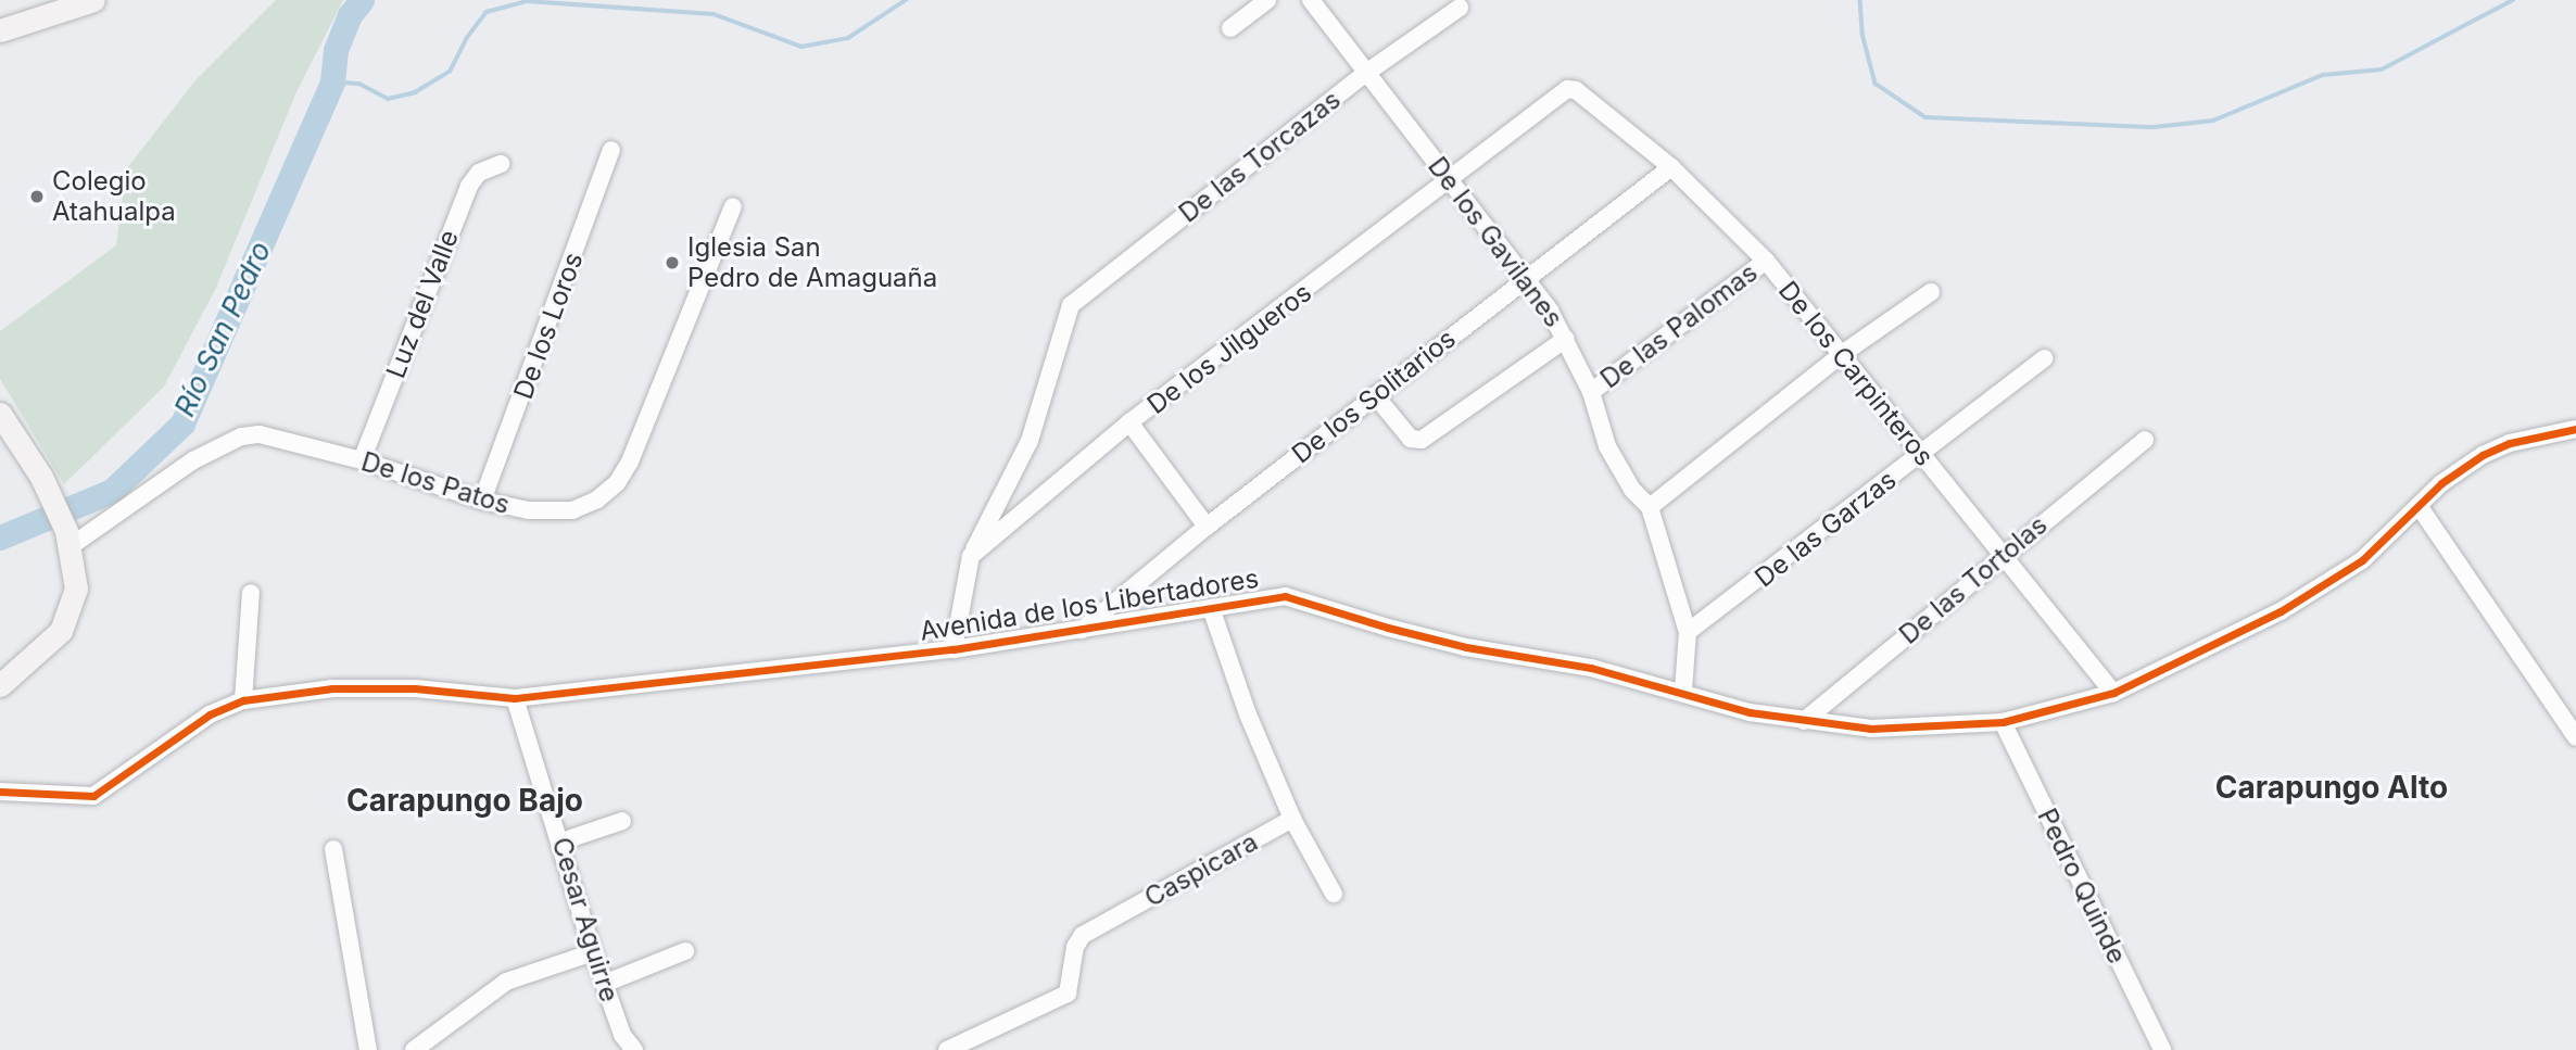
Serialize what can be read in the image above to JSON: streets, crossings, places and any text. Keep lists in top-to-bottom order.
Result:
{
  "streets": {
    "street": [
      "De las Torcazas",
      "De los Gavilanes",
      "Luz del Valle",
      "De los Loros",
      "De las Palomas",
      "De los Jilgueros",
      "De los Carpinteros",
      "De los Solitarios",
      "De los Patos",
      "De las Garzas",
      "De las Tortolas",
      "Avenida de los Libertadores",
      "Caspicara",
      "Pedro Quinde",
      "Cesar Aguirre"
    ]
  },
  "crossings": [
    ["De las Torcazas", "De los Gavilanes"],
    ["De las Torcazas", "De los Jilgueros"],
    ["De los Gavilanes", "De las Palomas"],
    ["De los Gavilanes", "De los Jilgueros"],
    ["De los Gavilanes", "De los Solitarios"],
    ["De los Gavilanes", "De las Garzas"],
    ["Luz del Valle", "De los Patos"],
    ["De los Loros", "De los Patos"],
    ["De las Palomas", "De los Carpinteros"],
    ["De los Jilgueros", "De los Carpinteros"],
    ["De los Carpinteros", "De los Solitarios"],
    ["De los Carpinteros", "De las Garzas"],
    ["De los Carpinteros", "De las Tortolas"],
    ["De los Carpinteros", "Avenida de los Libertadores"],
    ["De los Solitarios", "Avenida de los Libertadores"],
    ["De las Tortolas", "Avenida de los Libertadores"],
    ["Avenida de los Libertadores", "Pedro Quinde"],
    ["Avenida de los Libertadores", "Cesar Aguirre"]
  ],
  "districts": ["Carapungo Alto", "Carapungo Bajo"],
  "water": ["Río San Pedro"],
  "places": ["Colegio Atahualpa", "Iglesia San Pedro de Amaguaña"]
}
